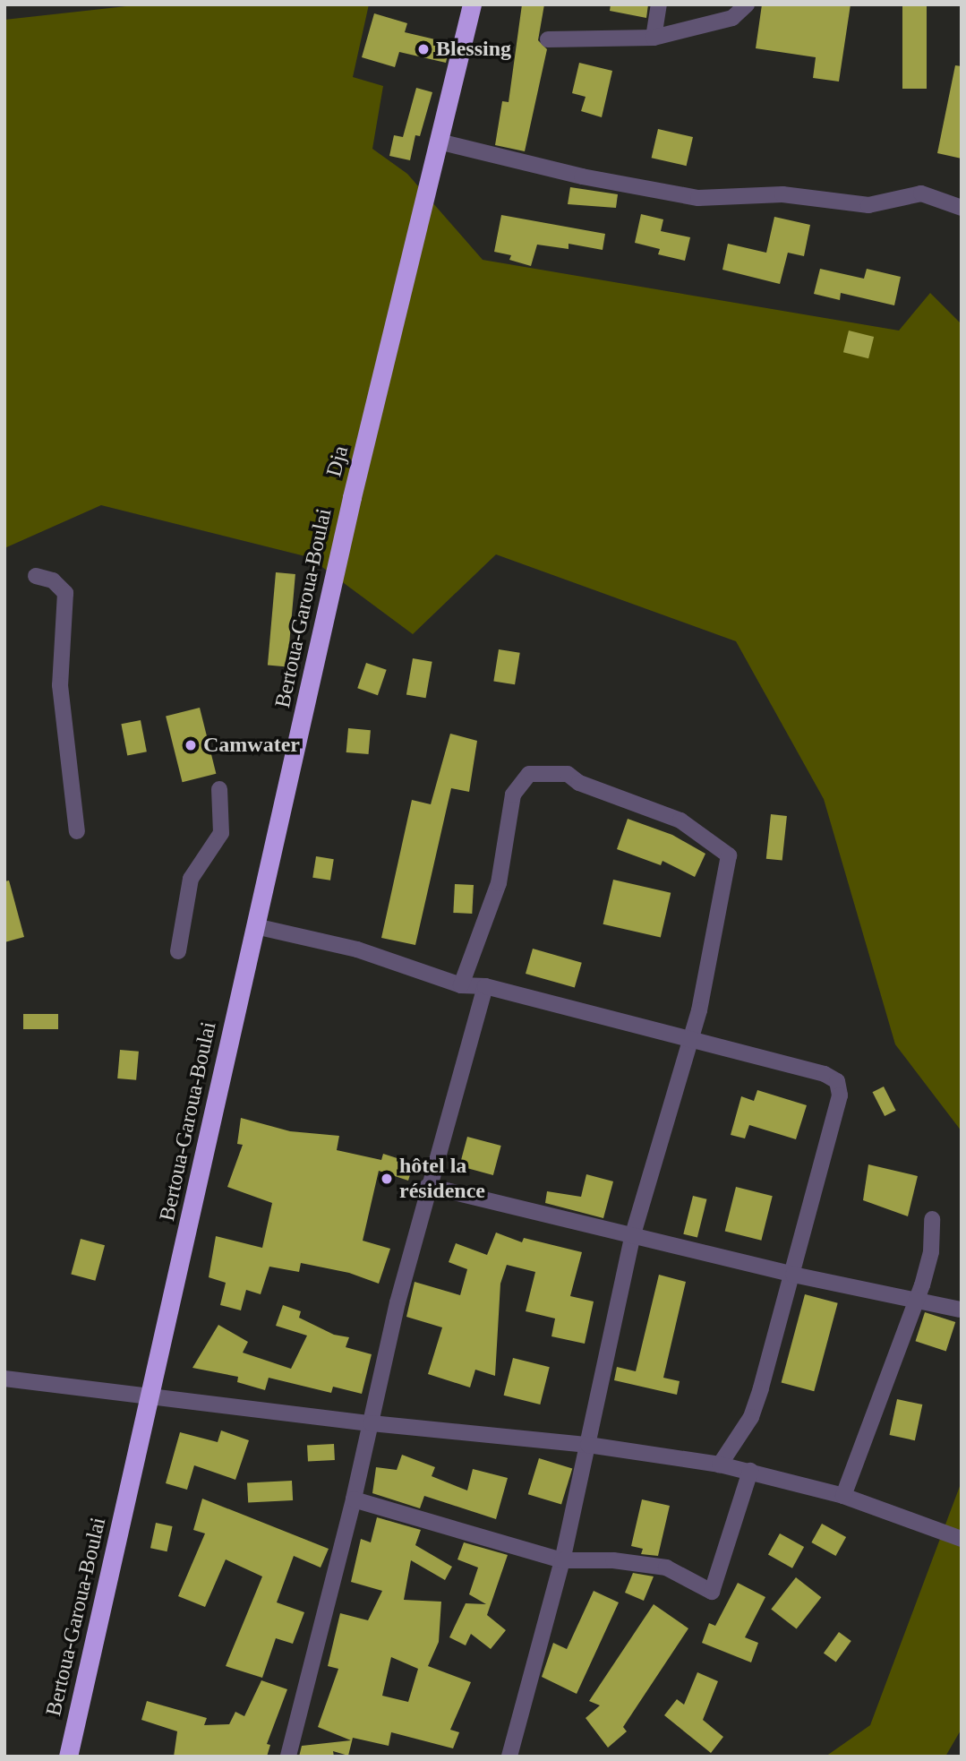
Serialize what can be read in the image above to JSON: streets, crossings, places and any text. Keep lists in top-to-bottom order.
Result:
{
  "streets": {
    "highway": ["Dja", "Bertoua-Garoua-Boulai"]
  },
  "crossings": [
    ["Dja", "Bertoua-Garoua-Boulai"]
  ],
  "places": ["Blessing", "Camwater", "hôtel la résidence"]
}
